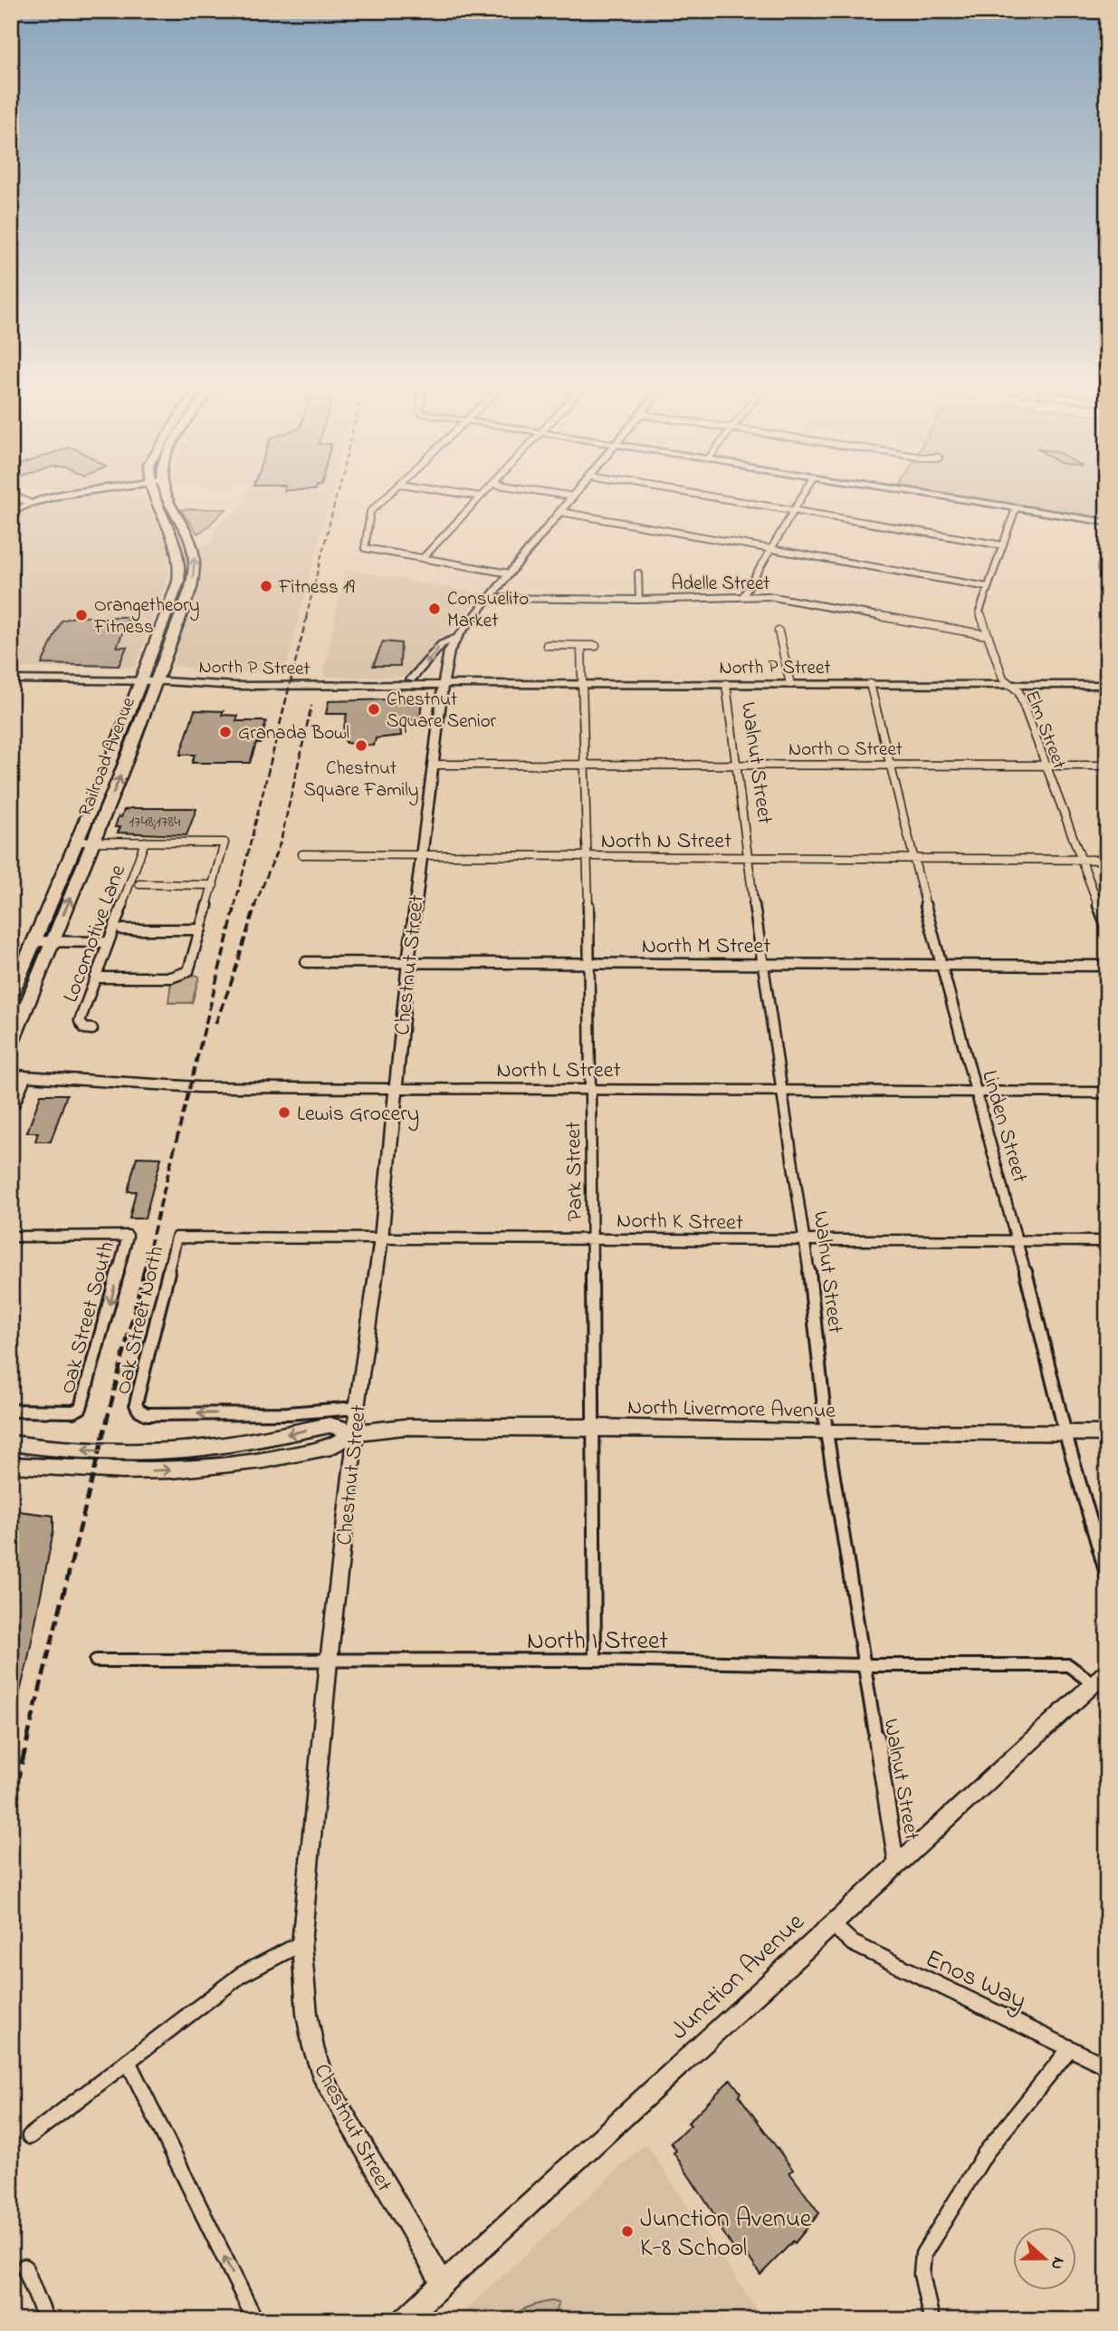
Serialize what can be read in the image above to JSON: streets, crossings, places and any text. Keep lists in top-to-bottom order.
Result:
{
  "streets": {
    "main road": ["Railroad Avenue", "North Livermore Avenue"],
    "street": [
      "Adelle Street",
      "North P Street",
      "Elm Street",
      "North O Street",
      "Walnut Street",
      "North N Street",
      "Locomotive Lane",
      "North M Street",
      "Chestnut Street",
      "North L Street",
      "Linden Street",
      "Park Street",
      "North K Street",
      "Oak Street South",
      "Oak Street North",
      "North I Street",
      "Junction Avenue",
      "Enos Way"
    ]
  },
  "crossings": [
    ["Adelle Street", "Elm Street"],
    ["North P Street", "Elm Street"],
    ["North P Street", "Railroad Avenue"],
    ["North P Street", "Walnut Street"],
    ["North P Street", "Chestnut Street"],
    ["North P Street", "Linden Street"],
    ["North P Street", "Park Street"],
    ["Elm Street", "North O Street"],
    ["Elm Street", "North N Street"],
    ["North O Street", "Walnut Street"],
    ["North O Street", "Chestnut Street"],
    ["North O Street", "Linden Street"],
    ["North O Street", "Park Street"],
    ["Walnut Street", "North N Street"],
    ["Walnut Street", "North M Street"],
    ["Walnut Street", "North L Street"],
    ["Walnut Street", "North K Street"],
    ["Walnut Street", "North Livermore Avenue"],
    ["Walnut Street", "North I Street"],
    ["Walnut Street", "Junction Avenue"],
    ["North N Street", "Chestnut Street"],
    ["North N Street", "Linden Street"],
    ["North N Street", "Park Street"],
    ["North M Street", "Chestnut Street"],
    ["North M Street", "Linden Street"],
    ["North M Street", "Park Street"],
    ["Chestnut Street", "North L Street"],
    ["Chestnut Street", "North K Street"],
    ["Chestnut Street", "Oak Street North"],
    ["Chestnut Street", "North Livermore Avenue"],
    ["Chestnut Street", "North I Street"],
    ["Chestnut Street", "Junction Avenue"],
    ["North L Street", "Linden Street"],
    ["North L Street", "Park Street"],
    ["Linden Street", "North K Street"],
    ["Linden Street", "North Livermore Avenue"],
    ["Park Street", "North K Street"],
    ["Park Street", "North Livermore Avenue"],
    ["Park Street", "North I Street"],
    ["North K Street", "Oak Street North"],
    ["North I Street", "Junction Avenue"],
    ["Junction Avenue", "Enos Way"]
  ],
  "places": [
    "Fitness 19",
    "Consuelito Market",
    "Orangetheory Fitness",
    "Chestnut Square Senior",
    "Granada Bowl",
    "Chestnut Square Family",
    "Lewis Grocery",
    "Junction Avenue K-8 School"
  ],
  "house_numbers": ["1748;1784"],
  "north": "right"
}
